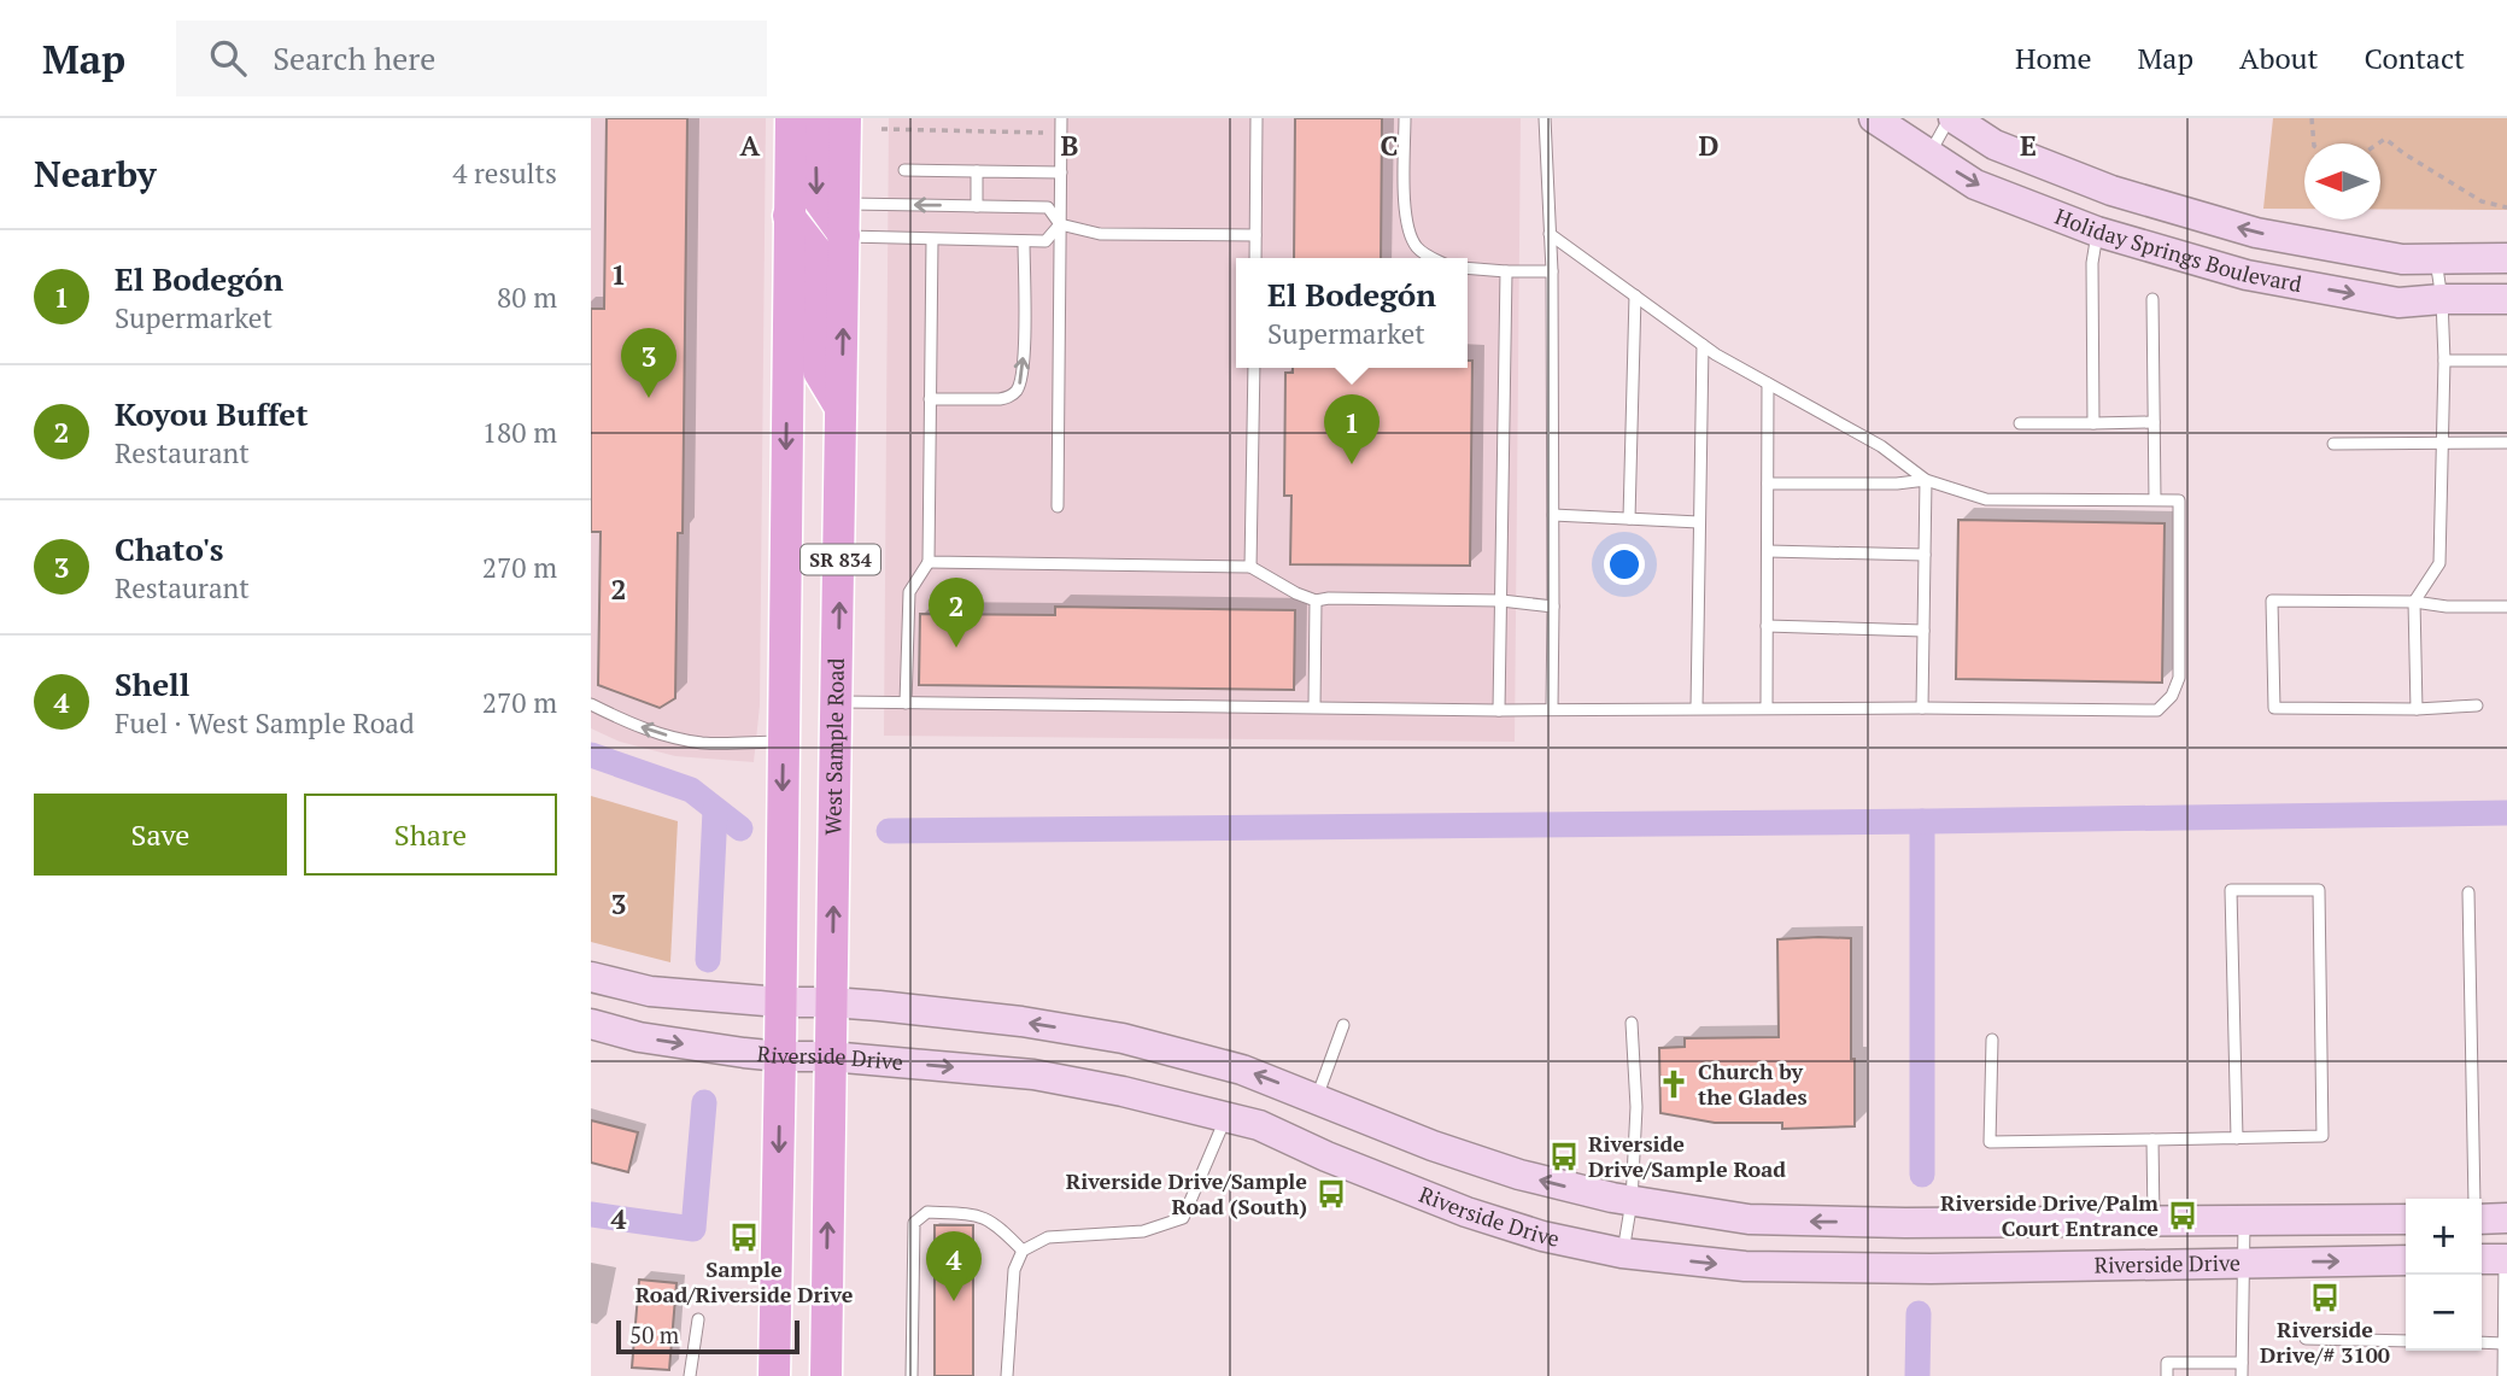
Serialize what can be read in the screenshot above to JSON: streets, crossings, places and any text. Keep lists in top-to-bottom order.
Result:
{
  "streets": {
    "main road": ["SR 834", "West Sample Road"],
    "street": ["Holiday Springs Boulevard", "Riverside Drive"]
  },
  "crossings": [
    ["SR 834", "Riverside Drive"],
    ["West Sample Road", "Riverside Drive"]
  ],
  "places": {
    "church": ["Church by the Glades"],
    "bus stop": [
      "Riverside Drive/Sample Road",
      "Riverside Drive/Sample Road (South)",
      "Riverside Drive/Palm Court Entrance",
      "Sample Road/Riverside Drive",
      "Riverside Drive/# 3100"
    ]
  },
  "scale_bar": "50 m",
  "north": "left",
  "page": {
    "header": "Map",
    "search": "Search here",
    "nav": [
      "Home",
      "Map",
      "About",
      "Contact"
    ],
    "heading": ["Nearby", "4 results"],
    "list": [
      {
        "mark": "1",
        "name": "El Bodegón",
        "note": "Supermarket",
        "value": "80 m"
      },
      {
        "mark": "2",
        "name": "Koyou Buffet",
        "note": "Restaurant",
        "value": "180 m"
      },
      {
        "mark": "3",
        "name": "Chato's",
        "note": "Restaurant",
        "value": "270 m"
      },
      {
        "mark": "4",
        "name": "Shell",
        "note": "Fuel · West Sample Road",
        "value": "270 m"
      }
    ],
    "popup": ["El Bodegón", "Supermarket"],
    "pins": [
      "3",
      "1",
      "2",
      "4"
    ],
    "buttons": ["Save", "Share"],
    "map_buttons": ["+", "−"],
    "scale": "50 m"
  },
  "grid": {
    "columns": [
      "A",
      "B",
      "C",
      "D",
      "E"
    ],
    "rows": [
      "1",
      "2",
      "3",
      "4"
    ]
  }
}
